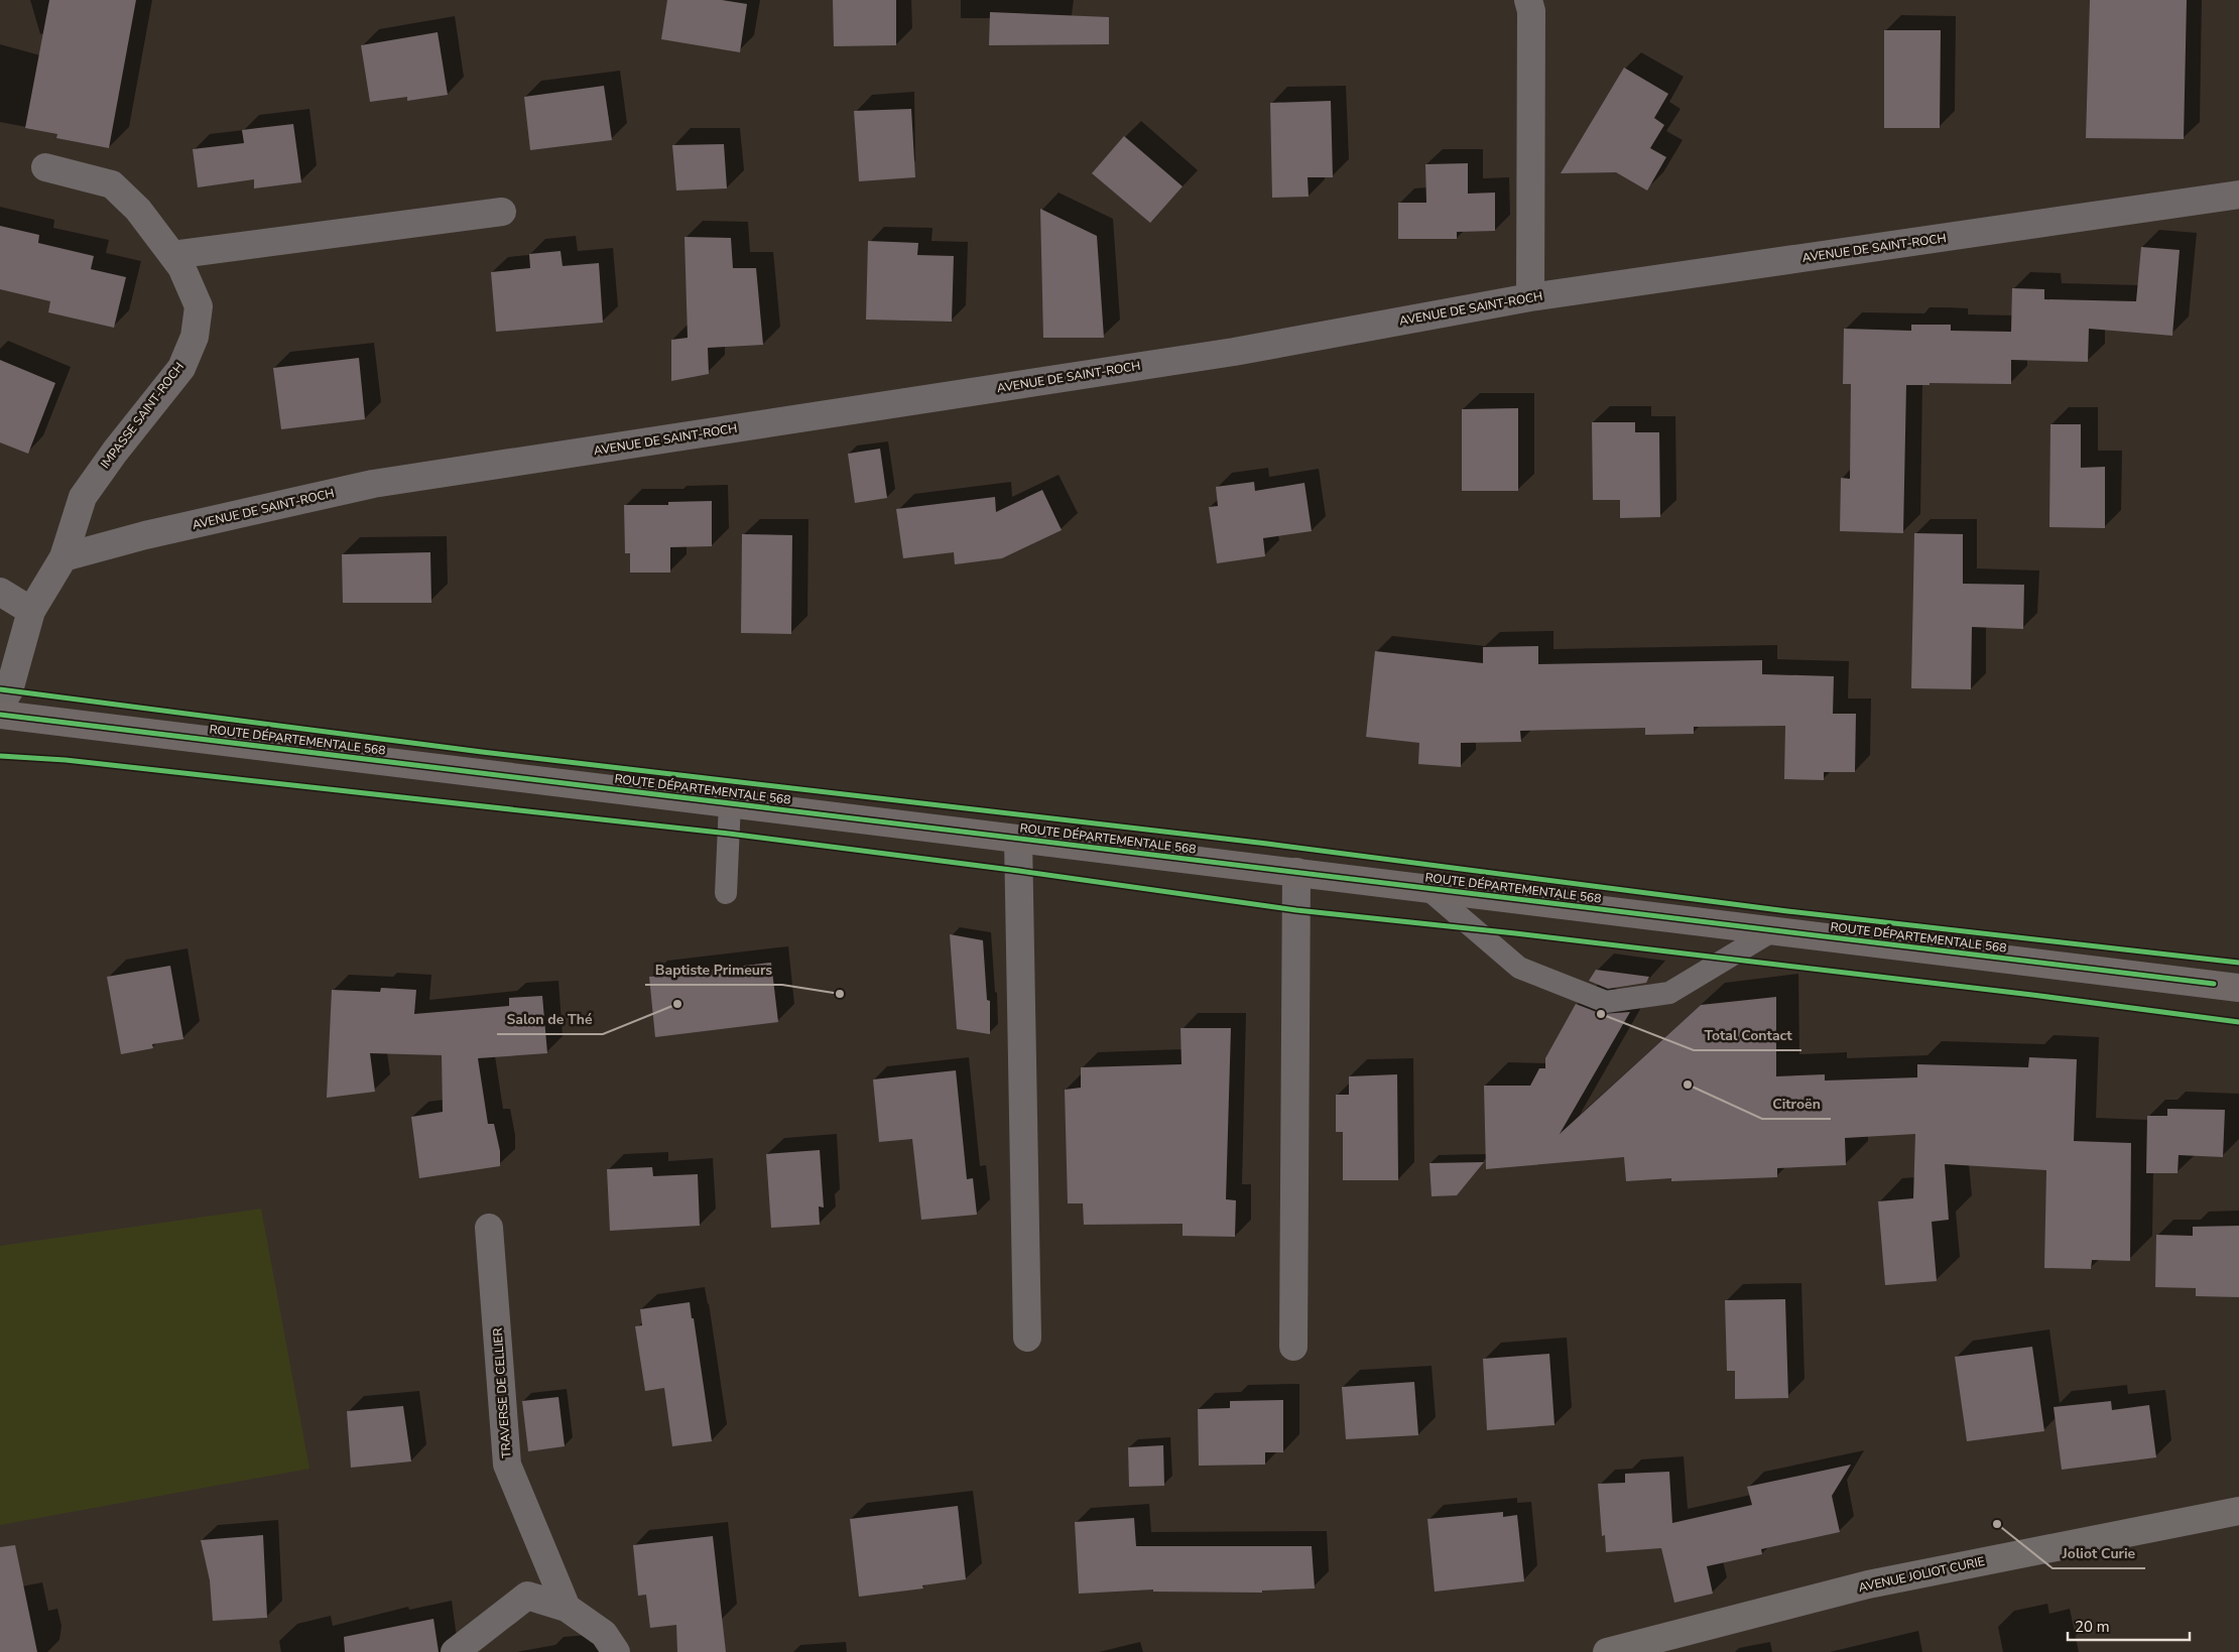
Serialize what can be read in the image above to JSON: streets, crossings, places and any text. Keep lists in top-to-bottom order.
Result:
{
  "streets": {
    "main road": ["ROUTE DÉPARTEMENTALE 568"],
    "street": [
      "AVENUE DE SAINT-ROCH",
      "IMPASSE SAINT-ROCH",
      "TRAVERSE DE CELLIER",
      "AVENUE JOLIOT CURIE"
    ]
  },
  "crossings": [
    ["AVENUE DE SAINT-ROCH", "IMPASSE SAINT-ROCH"]
  ],
  "places": [
    "Baptiste Primeurs",
    "Salon de Thé",
    "Total Contact",
    "Citroën",
    "Joliot Curie"
  ],
  "scale_bar": "20 m"
}
